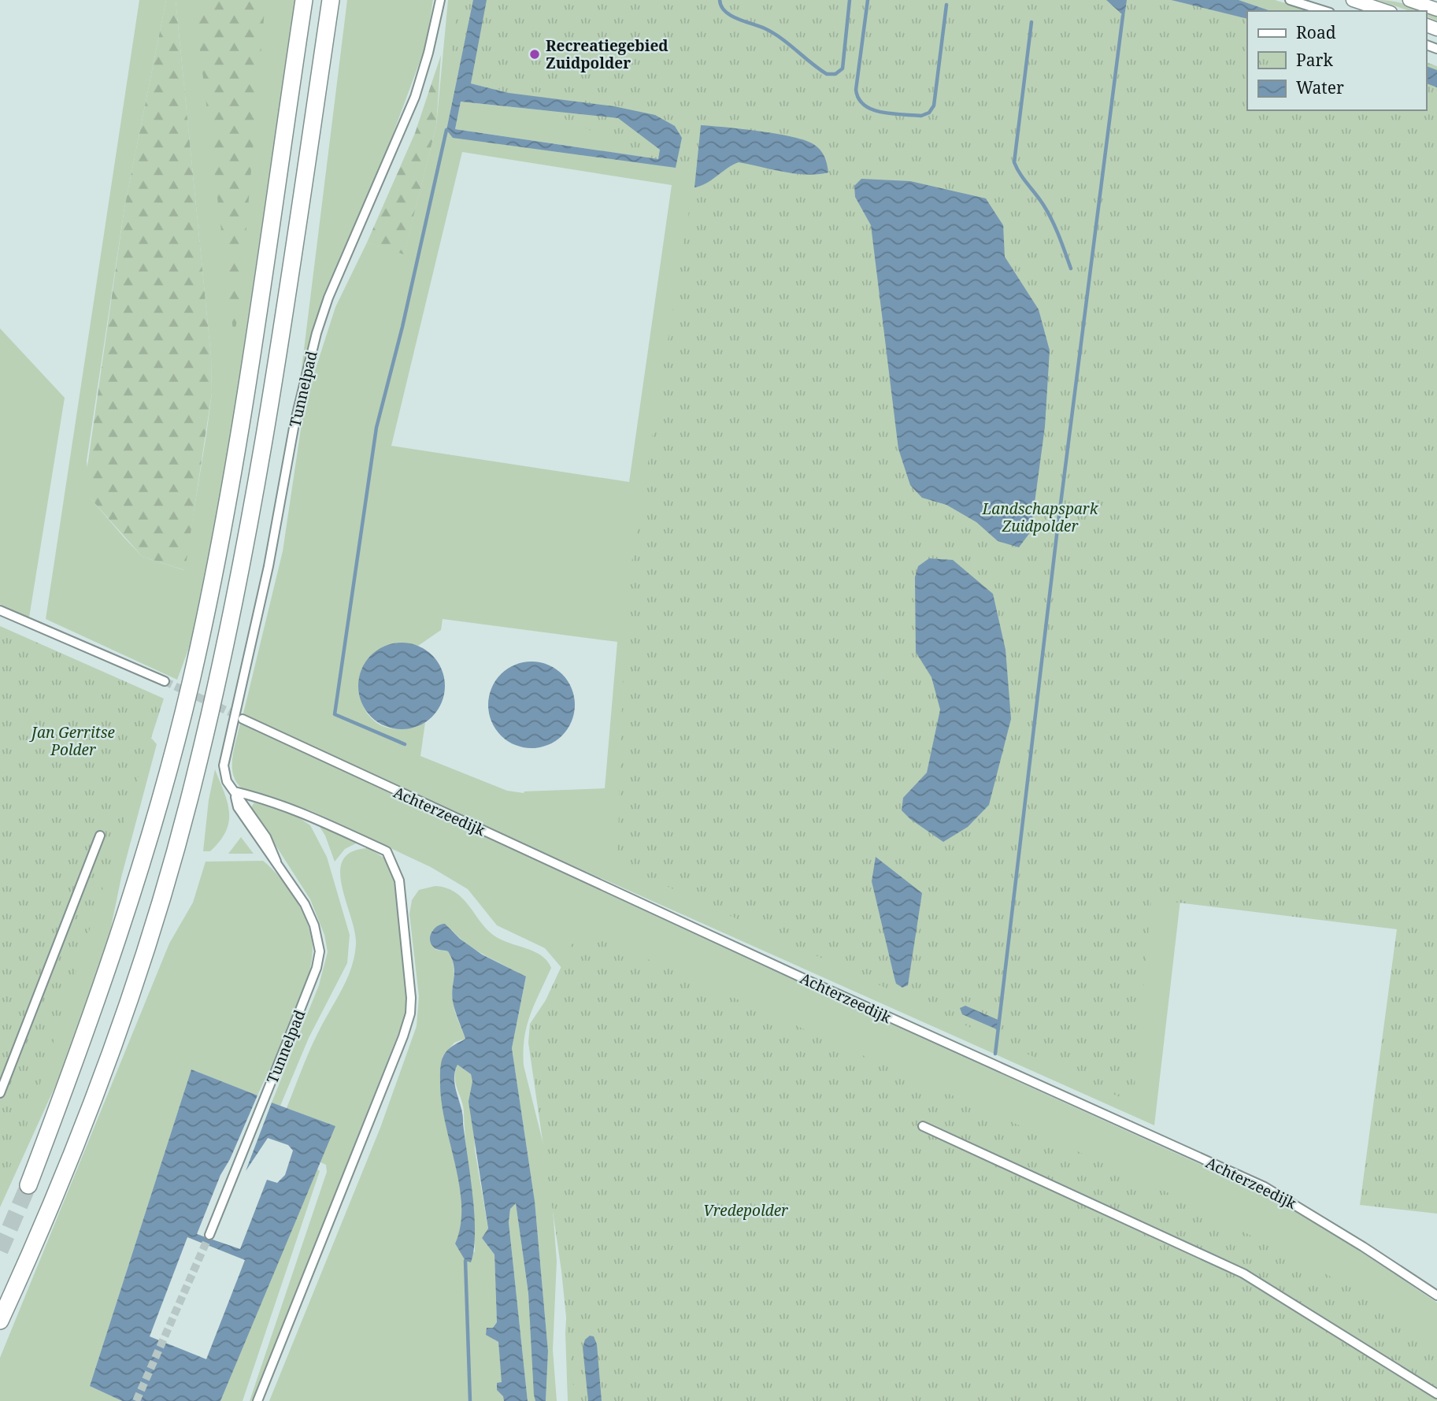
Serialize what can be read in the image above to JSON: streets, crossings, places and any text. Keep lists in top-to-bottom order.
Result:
{
  "streets": {
    "street": ["Tunnelpad", "Achterzeedijk"]
  },
  "parks": ["Landschapspark Zuidpolder", "Jan Gerritse Polder", "Vredepolder"],
  "places": ["Recreatiegebied Zuidpolder"],
  "legend": ["Road", "Park", "Water"]
}
